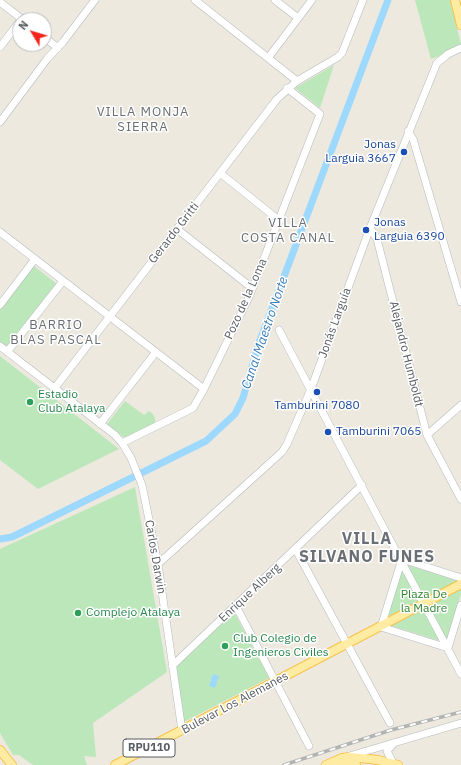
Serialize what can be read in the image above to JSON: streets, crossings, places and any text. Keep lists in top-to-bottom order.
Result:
{
  "streets": {
    "main road": ["Bulevar Los Alemanes", "RPU110"],
    "street": [
      "Gerardo Gritti",
      "Pozo de la Loma",
      "Jonás Larguía",
      "Alejandro Humboldt",
      "Carlos Darwin",
      "Enrique Alberg"
    ]
  },
  "crossings": [
    ["Gerardo Gritti", "Pozo de la Loma"],
    ["Pozo de la Loma", "Carlos Darwin"],
    ["Jonás Larguía", "Alejandro Humboldt"],
    ["Jonás Larguía", "Carlos Darwin"],
    ["Carlos Darwin", "Enrique Alberg"],
    ["Carlos Darwin", "Bulevar Los Alemanes"]
  ],
  "districts": [
    "VILLA MONJA SIERRA",
    "VILLA COSTA CANAL",
    "BARRIO BLAS PASCAL",
    "VILLA SILVANO FUNES"
  ],
  "water": ["Canal Maestro Norte"],
  "parks": ["Plaza De la Madre"],
  "places": [
    "Jonas Larguia 3667",
    "Jonas Larguia 6390",
    "Tamburini 7080",
    "Estadio Club Atalaya",
    "Tamburini 7065",
    "Complejo Atalaya",
    "Club Colegio de Ingenieros Civiles"
  ],
  "north": "top left"
}
